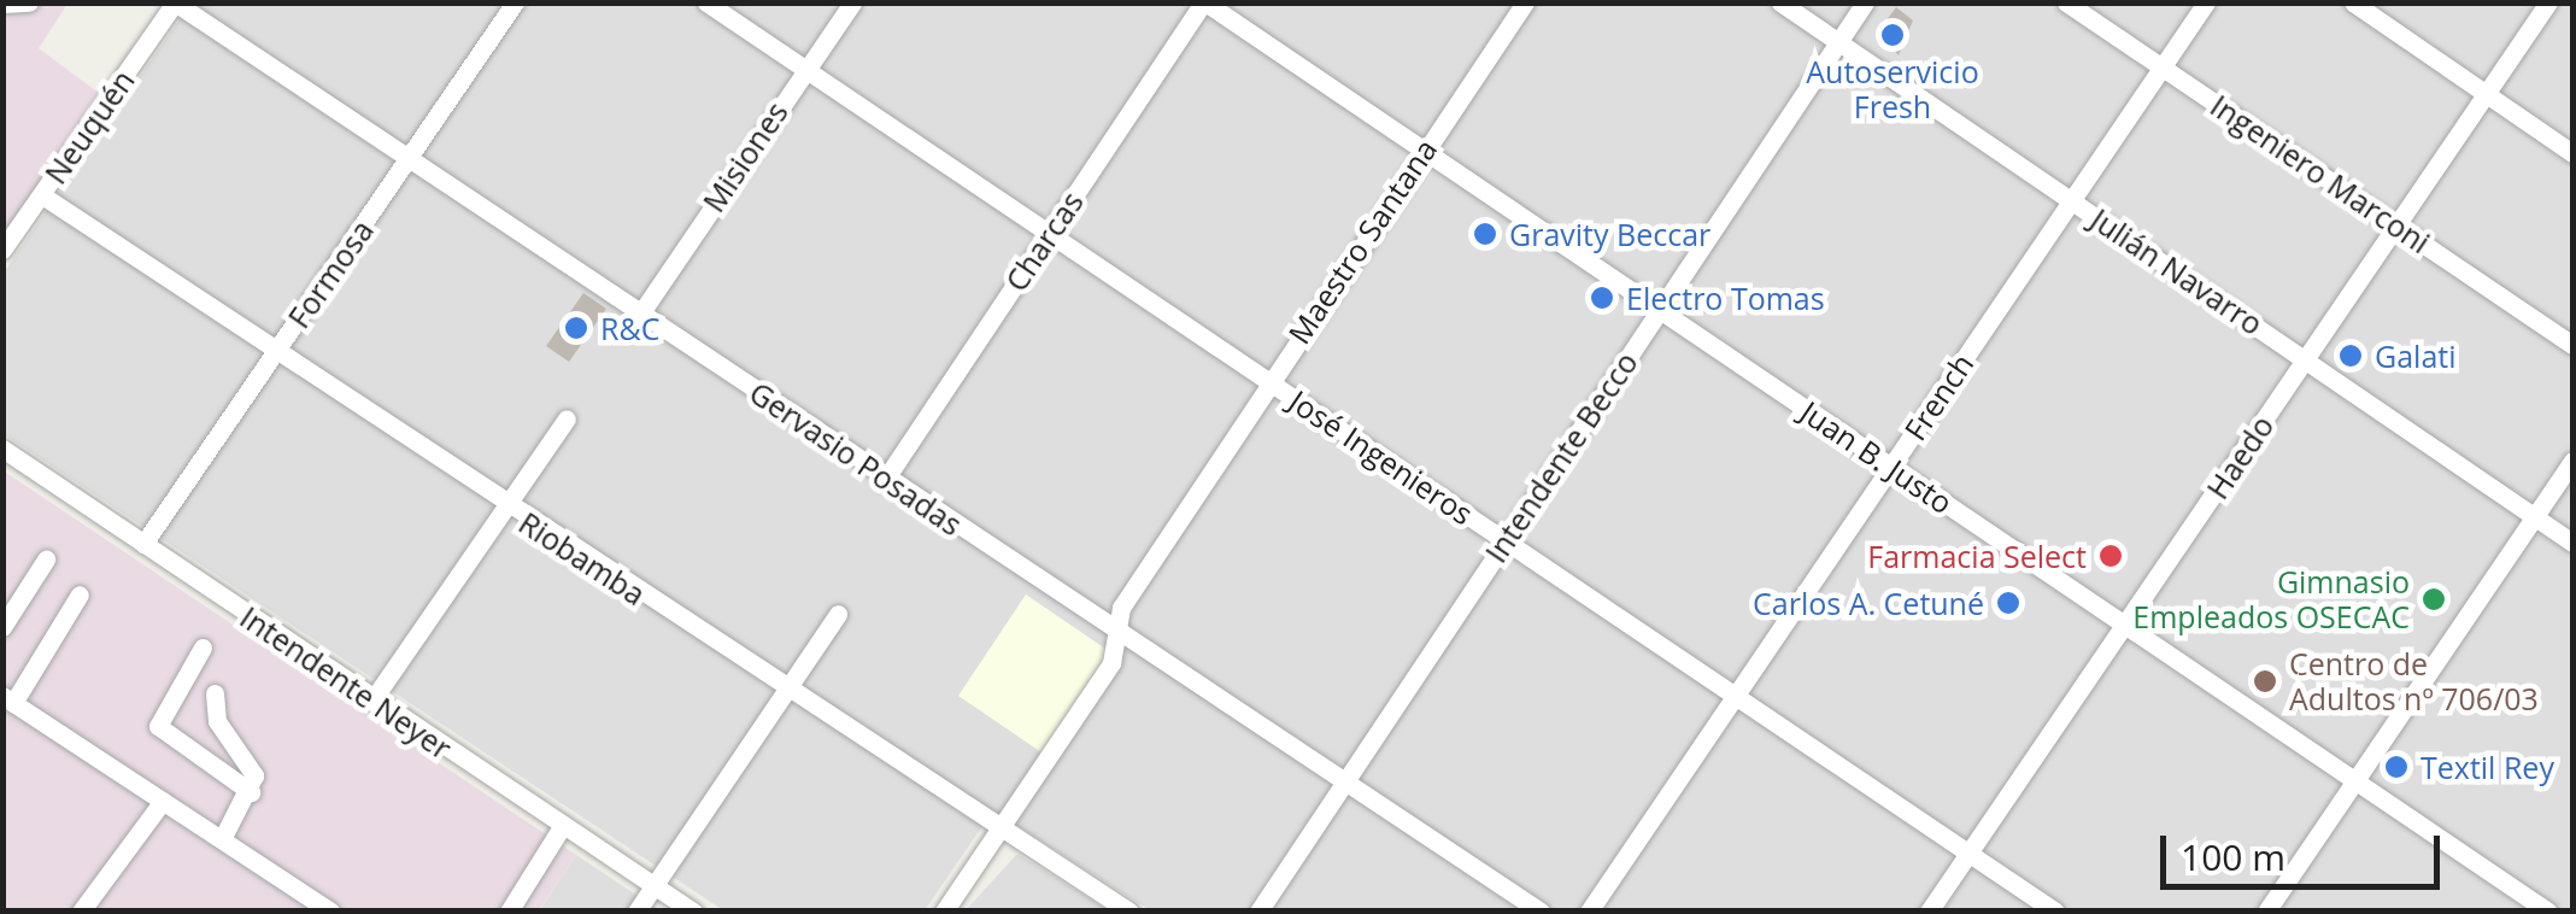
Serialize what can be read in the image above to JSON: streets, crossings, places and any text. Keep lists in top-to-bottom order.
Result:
{
  "streets": {
    "street": [
      "Neuquén",
      "Misiones",
      "Ingeniero Marconi",
      "Charcas",
      "Maestro Santana",
      "Julián Navarro",
      "Formosa",
      "French",
      "José Ingenieros",
      "Intendente Becco",
      "Juan B. Justo",
      "Haedo",
      "Gervasio Posadas",
      "Riobamba",
      "Intendente Neyer"
    ]
  },
  "crossings": [
    ["Neuquén", "Gervasio Posadas"],
    ["Neuquén", "Riobamba"],
    ["Misiones", "José Ingenieros"],
    ["Misiones", "Gervasio Posadas"],
    ["Ingeniero Marconi", "French"],
    ["Ingeniero Marconi", "Haedo"],
    ["Charcas", "José Ingenieros"],
    ["Charcas", "Juan B. Justo"],
    ["Charcas", "Gervasio Posadas"],
    ["Maestro Santana", "José Ingenieros"],
    ["Maestro Santana", "Juan B. Justo"],
    ["Maestro Santana", "Gervasio Posadas"],
    ["Maestro Santana", "Riobamba"],
    ["Julián Navarro", "French"],
    ["Julián Navarro", "Intendente Becco"],
    ["Julián Navarro", "Haedo"],
    ["Formosa", "Gervasio Posadas"],
    ["Formosa", "Riobamba"],
    ["Formosa", "Intendente Neyer"],
    ["French", "José Ingenieros"],
    ["French", "Juan B. Justo"],
    ["José Ingenieros", "Intendente Becco"],
    ["José Ingenieros", "Haedo"],
    ["Intendente Becco", "Juan B. Justo"],
    ["Intendente Becco", "Gervasio Posadas"],
    ["Juan B. Justo", "Haedo"]
  ],
  "places": [
    "Autoservicio Fresh",
    "Gravity Beccar",
    "Electro Tomas",
    "R&C",
    "Galati",
    "Farmacia Select",
    "Gimnasio Empleados OSECAC",
    "Carlos A. Cetuné",
    "Centro de Adultos nº 706/03",
    "Textil Rey"
  ],
  "scale_bar": "100 m"
}
